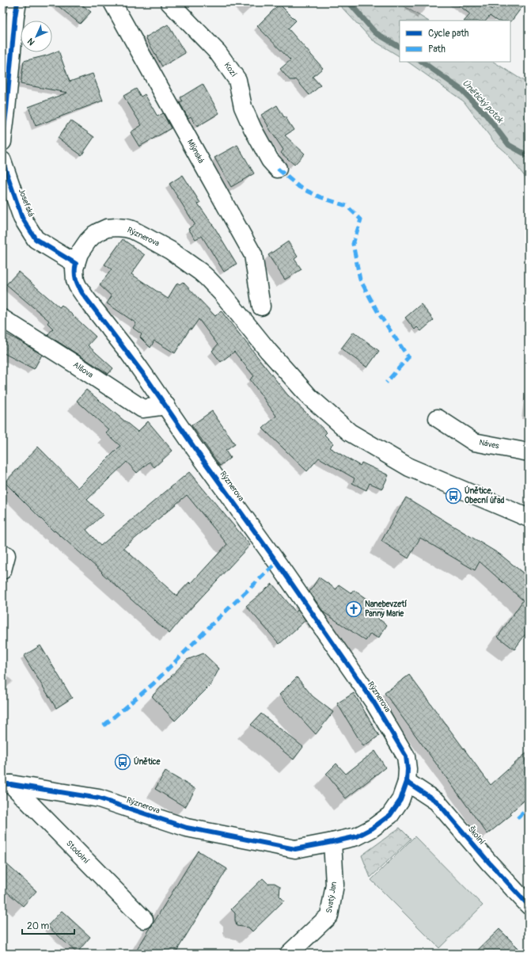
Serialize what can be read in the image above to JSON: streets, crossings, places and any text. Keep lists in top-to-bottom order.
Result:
{
  "streets": {
    "street": [
      "Kozí",
      "Mlýnská",
      "Josefská",
      "Rýznerova",
      "Alšova",
      "Náves",
      "Školní",
      "Stodolní",
      "Svatý Jan"
    ]
  },
  "crossings": [
    ["Josefská", "Rýznerova"],
    ["Rýznerova", "Alšova"],
    ["Rýznerova", "Školní"],
    ["Rýznerova", "Stodolní"],
    ["Rýznerova", "Svatý Jan"]
  ],
  "water": ["Únětický potok"],
  "places": {
    "bus stop": ["Únětice, Obecní úřad", "Únětice"],
    "church": ["Nanebevzetí Panny Marie"]
  },
  "legend": ["Cycle path", "Path"],
  "scale_bar": "20 m",
  "north": "bottom left"
}
